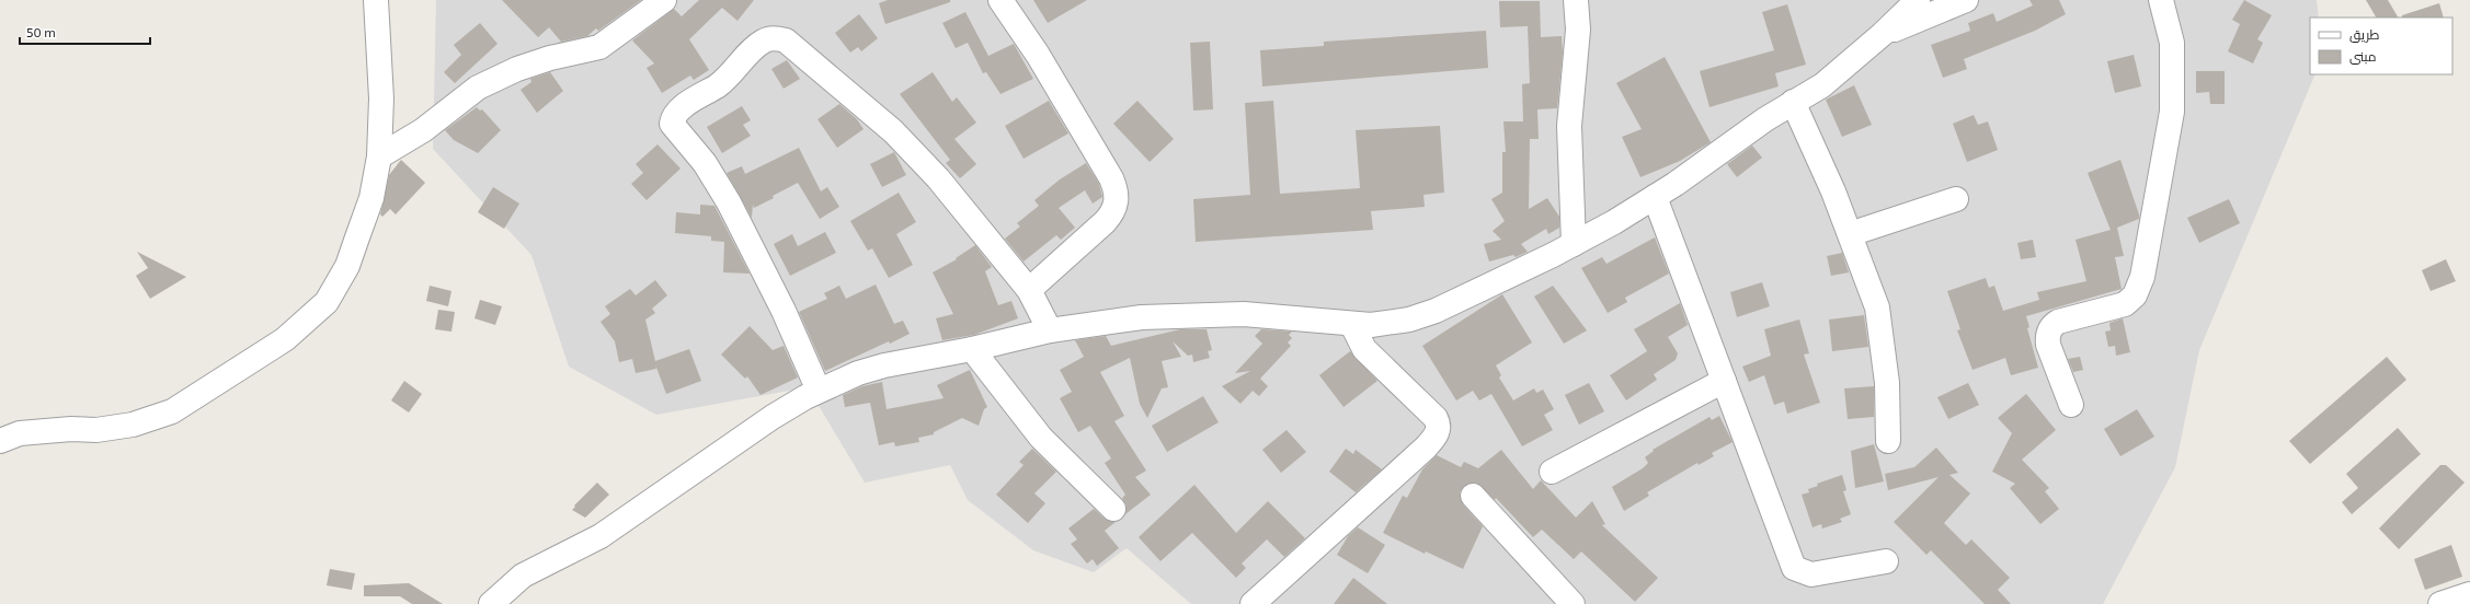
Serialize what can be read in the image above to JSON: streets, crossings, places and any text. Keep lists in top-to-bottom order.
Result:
{
  "legend": ["طريق", "مبنى"],
  "scale_bar": "50 m"
}
